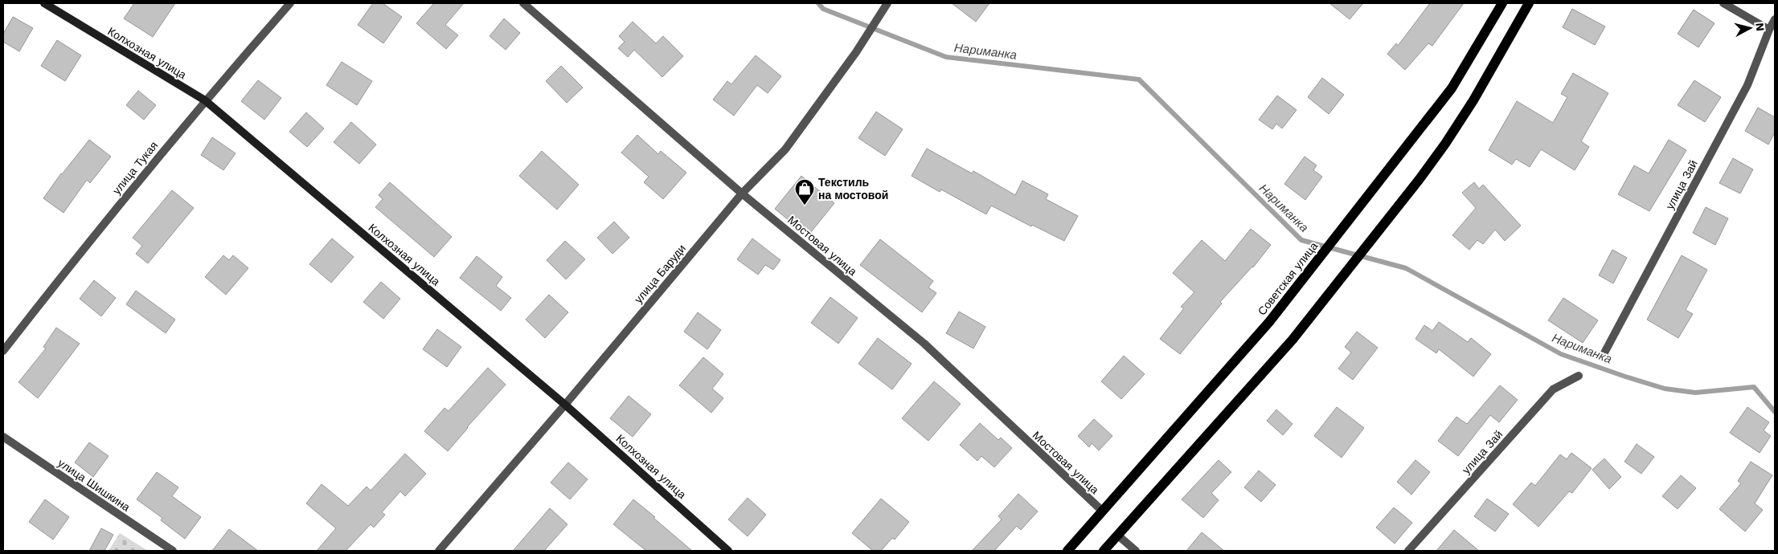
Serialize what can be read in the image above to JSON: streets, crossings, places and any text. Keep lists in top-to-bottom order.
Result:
{
  "streets": {
    "main road": ["Советская улица"],
    "street": [
      "Колхозная улица",
      "улица Тукая",
      "улица Зай",
      "Мостовая улица",
      "улица Баруди",
      "улица Шишкина"
    ]
  },
  "crossings": [
    ["Колхозная улица", "улица Тукая"],
    ["Колхозная улица", "улица Баруди"],
    ["Мостовая улица", "улица Баруди"],
    ["Мостовая улица", "Советская улица"]
  ],
  "water": ["Нариманка"],
  "places": {
    "shop": ["Текстиль на мостовой"]
  },
  "north": "right"
}
